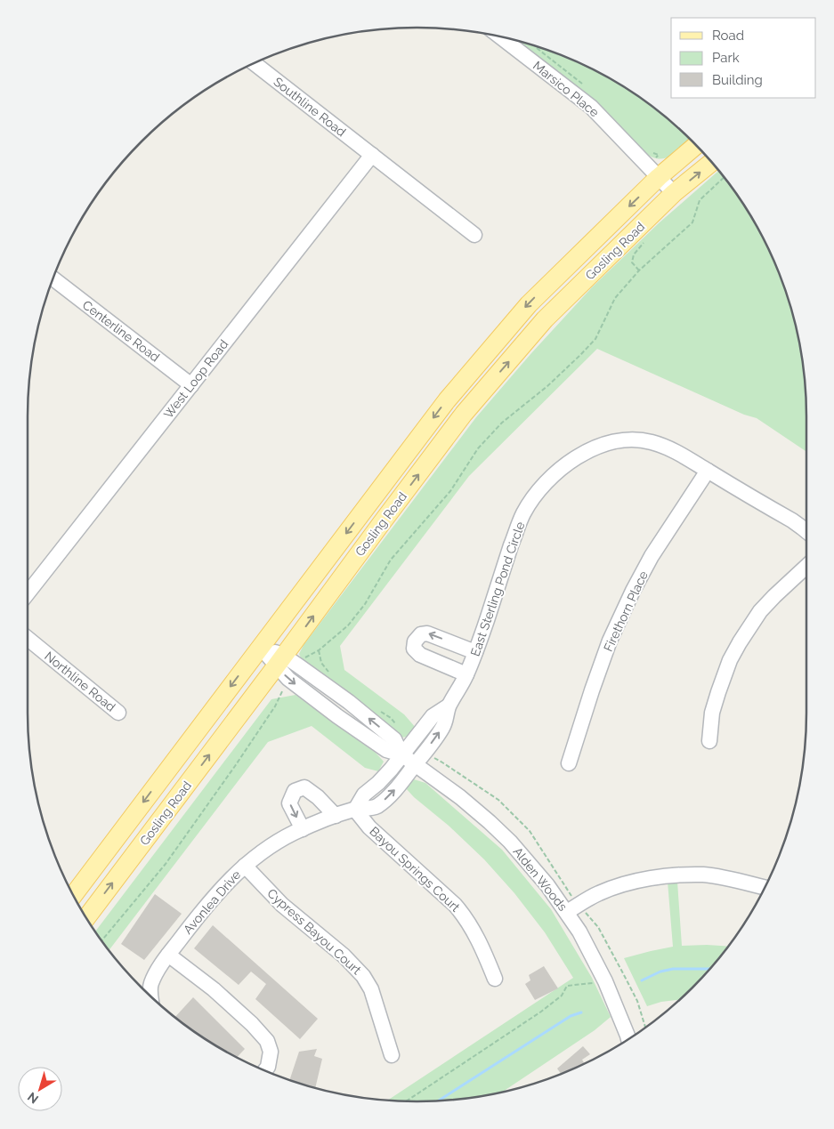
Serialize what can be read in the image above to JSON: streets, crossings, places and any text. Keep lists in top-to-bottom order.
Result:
{
  "streets": {
    "main road": ["Gosling Road"],
    "street": [
      "Marsico Place",
      "Southline Road",
      "Centerline Road",
      "West Loop Road",
      "East Sterling Pond Circle",
      "Firethorn Place",
      "Northline Road",
      "Bayou Springs Court",
      "Alden Woods",
      "Avonlea Drive",
      "Cypress Bayou Court"
    ]
  },
  "crossings": [
    ["Marsico Place", "Gosling Road"],
    ["Southline Road", "West Loop Road"],
    ["Gosling Road", "Alden Woods"],
    ["Centerline Road", "West Loop Road"],
    ["East Sterling Pond Circle", "Firethorn Place"],
    ["East Sterling Pond Circle", "Alden Woods"],
    ["East Sterling Pond Circle", "Avonlea Drive"],
    ["Bayou Springs Court", "Avonlea Drive"],
    ["Alden Woods", "Avonlea Drive"],
    ["Avonlea Drive", "Cypress Bayou Court"]
  ],
  "legend": ["Road", "Park", "Building"],
  "north": "bottom left"
}
